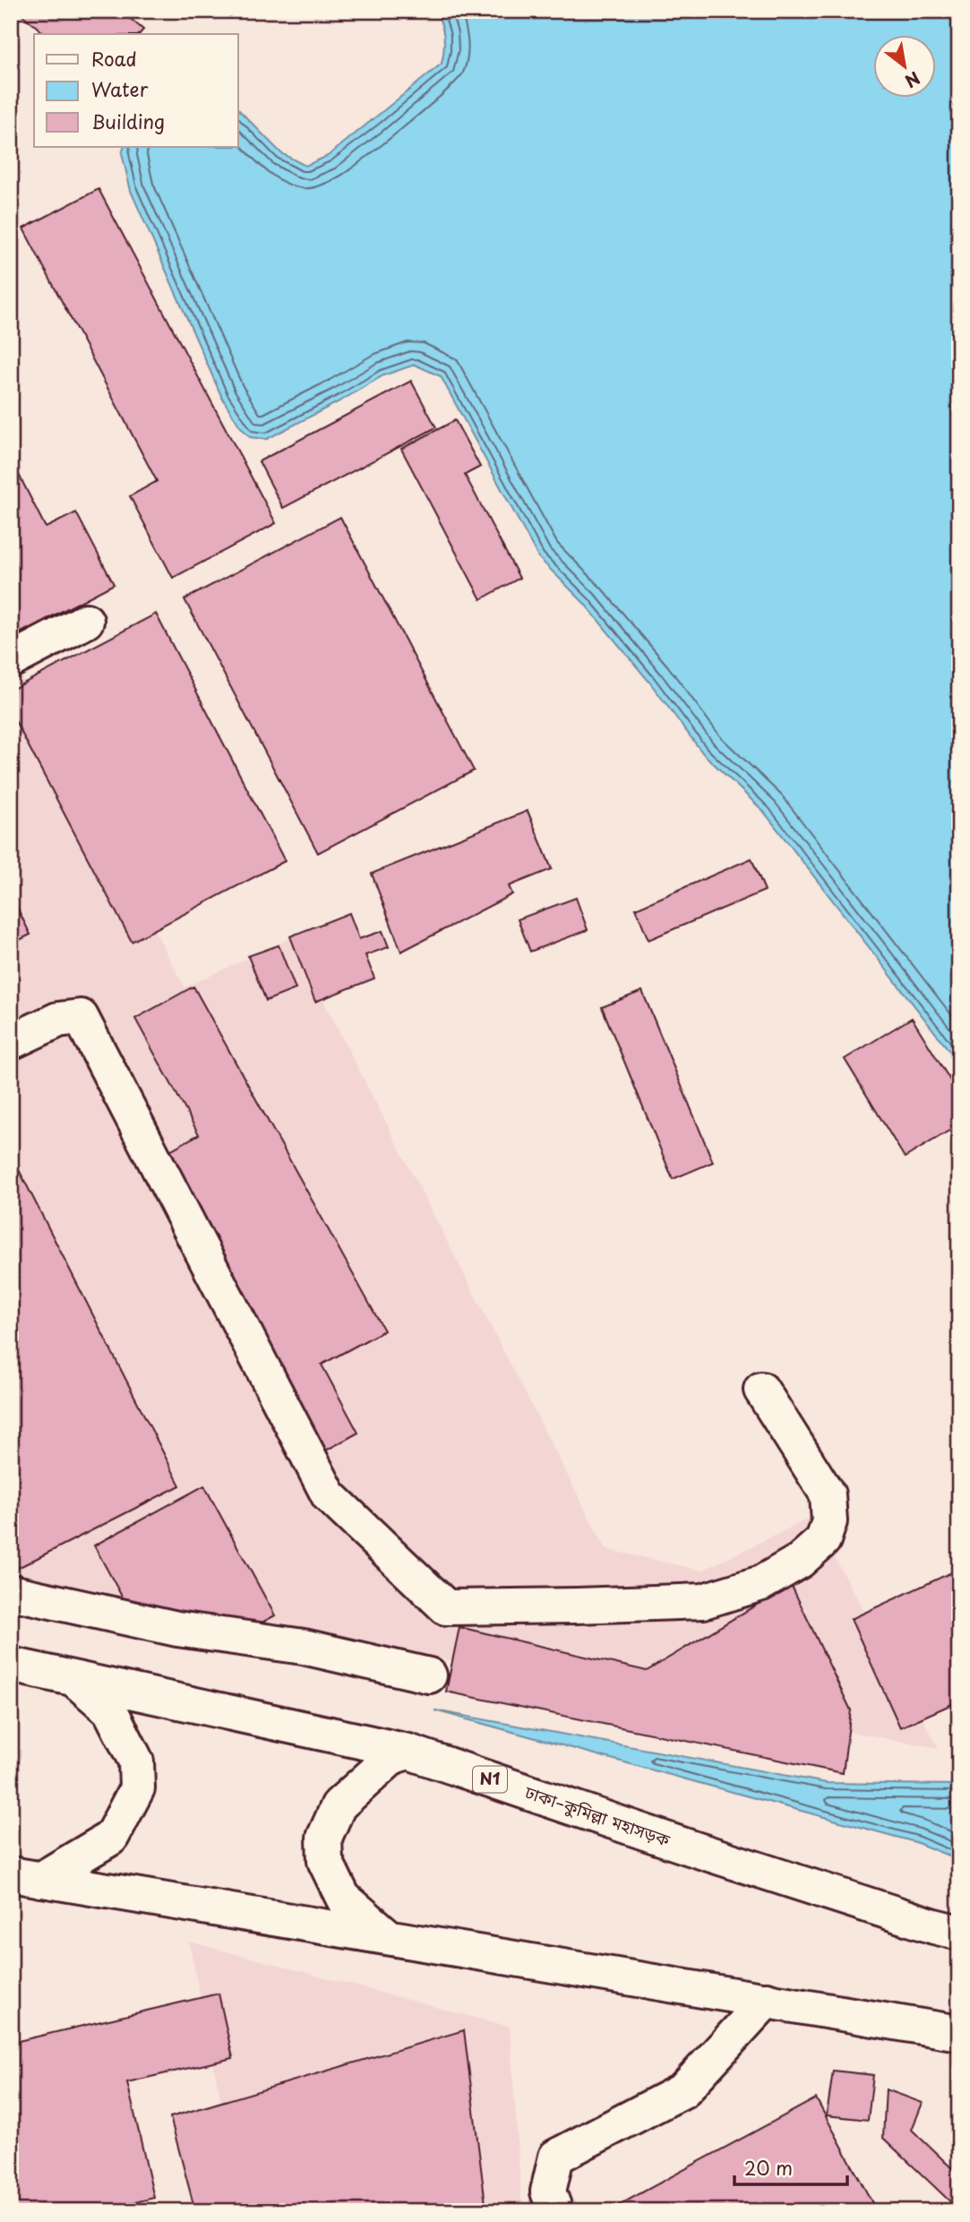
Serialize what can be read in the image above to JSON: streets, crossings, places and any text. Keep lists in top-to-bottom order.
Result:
{
  "streets": {
    "main road": ["N1", "ঢাকা–কুমিল্লা মহাসড়ক"]
  },
  "legend": ["Road", "Water", "Building"],
  "scale_bar": "20 m",
  "north": "bottom right"
}
